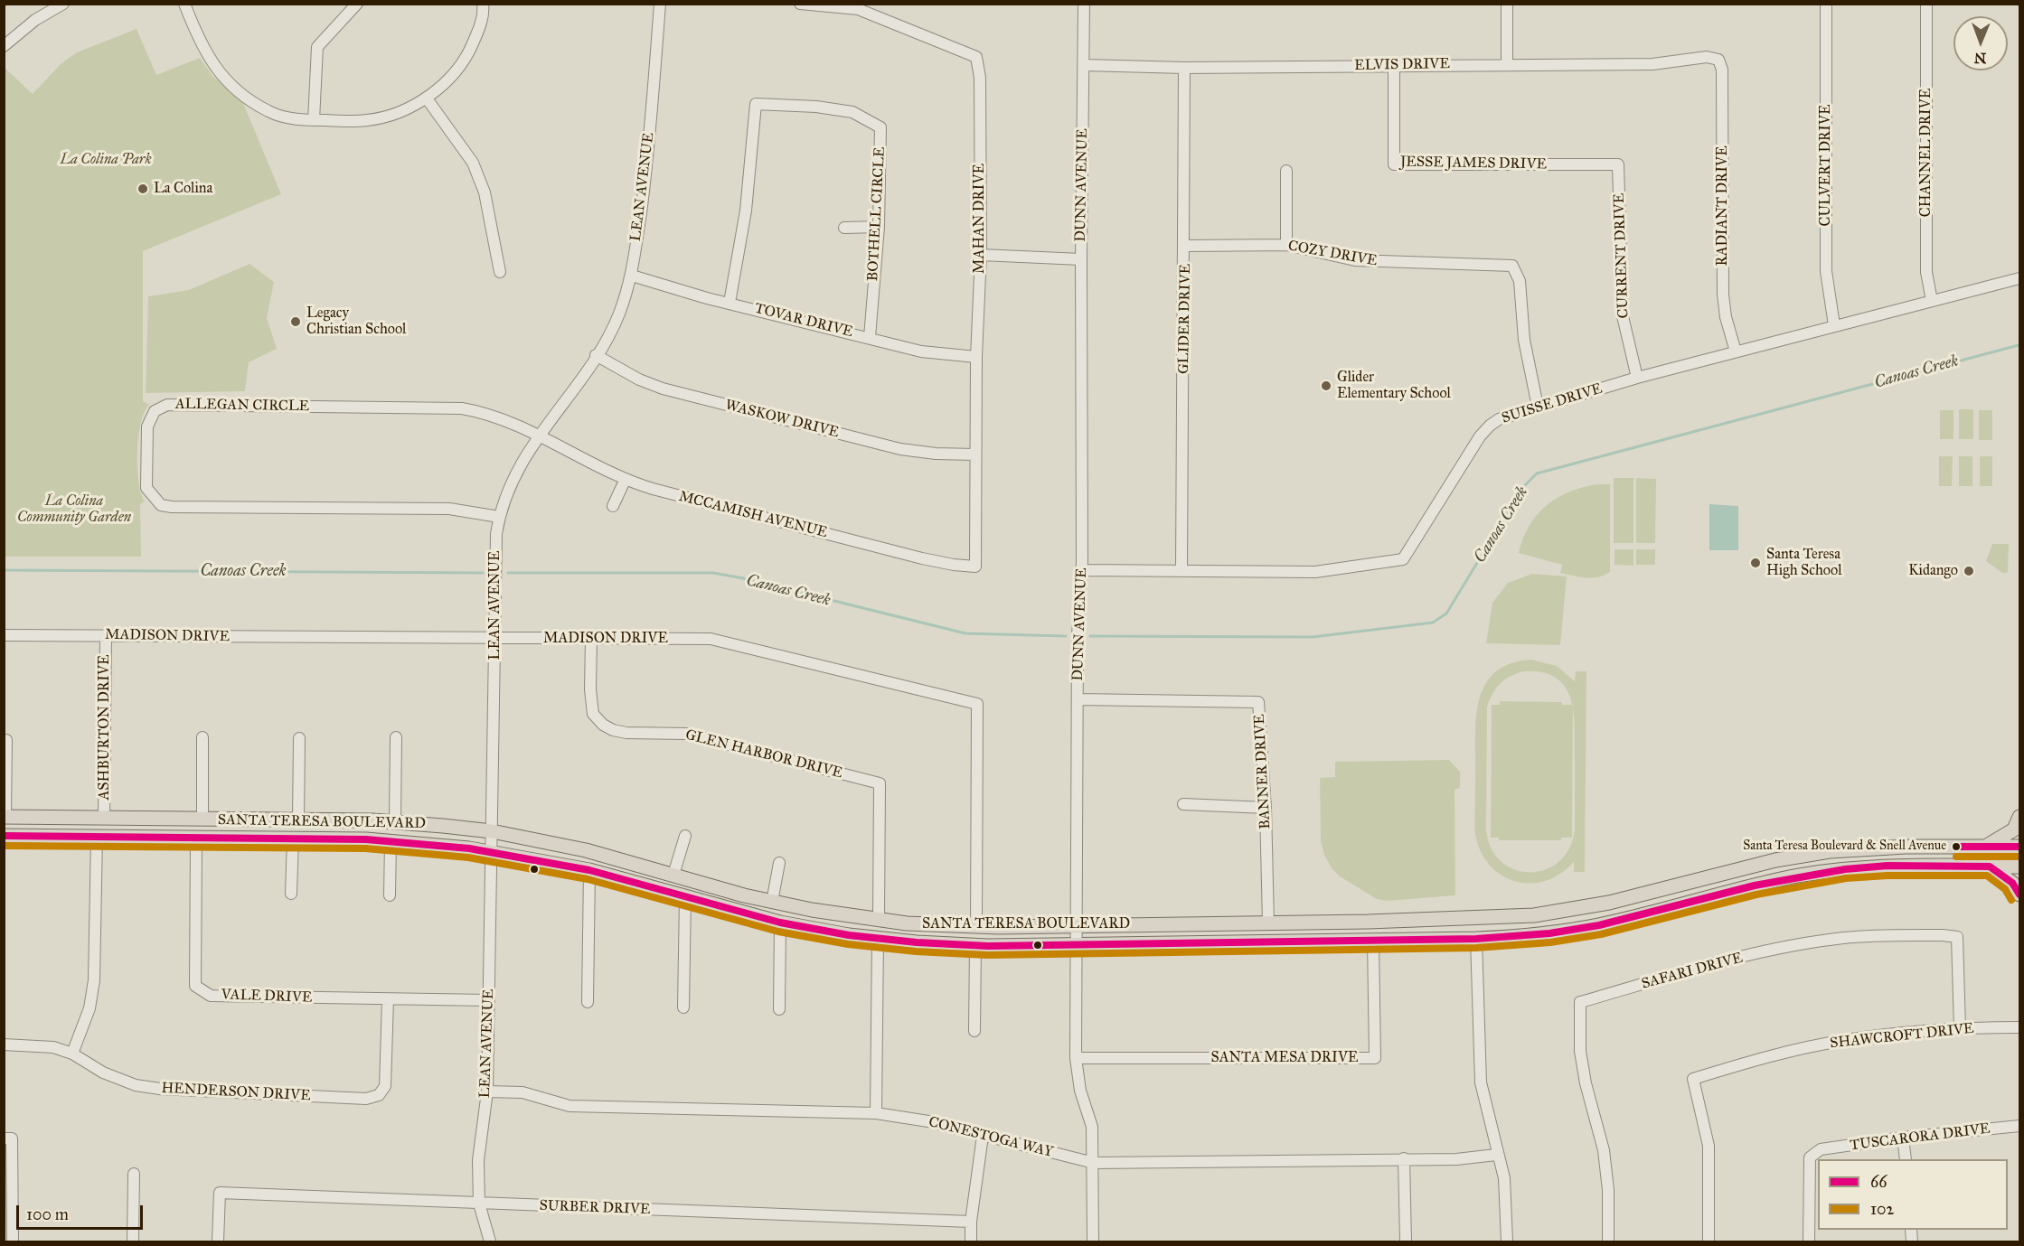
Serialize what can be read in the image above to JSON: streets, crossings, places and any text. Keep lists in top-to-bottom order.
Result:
{
  "streets": {
    "main road": ["SANTA TERESA BOULEVARD"],
    "street": [
      "ELVIS DRIVE",
      "CHANNEL DRIVE",
      "JESSE JAMES DRIVE",
      "CULVERT DRIVE",
      "DUNN AVENUE",
      "LEAN AVENUE",
      "RADIANT DRIVE",
      "BOTHELL CIRCLE",
      "MAHAN DRIVE",
      "COZY DRIVE",
      "CURRENT DRIVE",
      "GLIDER DRIVE",
      "TOVAR DRIVE",
      "SUISSE DRIVE",
      "ALLEGAN CIRCLE",
      "WASKOW DRIVE",
      "MCCAMISH AVENUE",
      "MADISON DRIVE",
      "ASHBURTON DRIVE",
      "GLEN HARBOR DRIVE",
      "BANNER DRIVE",
      "SAFARI DRIVE",
      "VALE DRIVE",
      "SHAWCROFT DRIVE",
      "SANTA MESA DRIVE",
      "HENDERSON DRIVE",
      "CONESTOGA WAY",
      "TUSCARORA DRIVE",
      "SURBER DRIVE"
    ]
  },
  "crossings": [
    ["ELVIS DRIVE", "JESSE JAMES DRIVE"],
    ["ELVIS DRIVE", "DUNN AVENUE"],
    ["ELVIS DRIVE", "RADIANT DRIVE"],
    ["ELVIS DRIVE", "GLIDER DRIVE"],
    ["CHANNEL DRIVE", "SUISSE DRIVE"],
    ["JESSE JAMES DRIVE", "CURRENT DRIVE"],
    ["CULVERT DRIVE", "SUISSE DRIVE"],
    ["DUNN AVENUE", "SUISSE DRIVE"],
    ["DUNN AVENUE", "BANNER DRIVE"],
    ["DUNN AVENUE", "SANTA TERESA BOULEVARD"],
    ["DUNN AVENUE", "SANTA MESA DRIVE"],
    ["DUNN AVENUE", "CONESTOGA WAY"],
    ["LEAN AVENUE", "TOVAR DRIVE"],
    ["LEAN AVENUE", "ALLEGAN CIRCLE"],
    ["LEAN AVENUE", "WASKOW DRIVE"],
    ["LEAN AVENUE", "MCCAMISH AVENUE"],
    ["LEAN AVENUE", "MADISON DRIVE"],
    ["LEAN AVENUE", "SANTA TERESA BOULEVARD"],
    ["LEAN AVENUE", "VALE DRIVE"],
    ["LEAN AVENUE", "CONESTOGA WAY"],
    ["LEAN AVENUE", "SURBER DRIVE"],
    ["RADIANT DRIVE", "SUISSE DRIVE"],
    ["BOTHELL CIRCLE", "TOVAR DRIVE"],
    ["MAHAN DRIVE", "TOVAR DRIVE"],
    ["MAHAN DRIVE", "WASKOW DRIVE"],
    ["MAHAN DRIVE", "MCCAMISH AVENUE"],
    ["COZY DRIVE", "GLIDER DRIVE"],
    ["COZY DRIVE", "SUISSE DRIVE"],
    ["CURRENT DRIVE", "SUISSE DRIVE"],
    ["GLIDER DRIVE", "SUISSE DRIVE"],
    ["ALLEGAN CIRCLE", "MCCAMISH AVENUE"],
    ["MADISON DRIVE", "ASHBURTON DRIVE"],
    ["MADISON DRIVE", "GLEN HARBOR DRIVE"],
    ["MADISON DRIVE", "SANTA TERESA BOULEVARD"],
    ["ASHBURTON DRIVE", "SANTA TERESA BOULEVARD"],
    ["GLEN HARBOR DRIVE", "SANTA TERESA BOULEVARD"],
    ["BANNER DRIVE", "SANTA TERESA BOULEVARD"],
    ["SANTA TERESA BOULEVARD", "VALE DRIVE"],
    ["SANTA TERESA BOULEVARD", "SANTA MESA DRIVE"],
    ["SAFARI DRIVE", "SHAWCROFT DRIVE"],
    ["VALE DRIVE", "HENDERSON DRIVE"]
  ],
  "water": ["Canoas Creek"],
  "parks": ["La Colina Park", "La Colina Community Garden"],
  "places": [
    "La Colina",
    "Legacy Christian School",
    "Glider Elementary School",
    "Santa Teresa High School",
    "Kidango",
    "Santa Teresa Boulevard & Snell Avenue"
  ],
  "lines": ["transit line 66", "transit line 102"],
  "legend": ["66", "102"],
  "scale_bar": "100 m",
  "north": "bottom"
}
